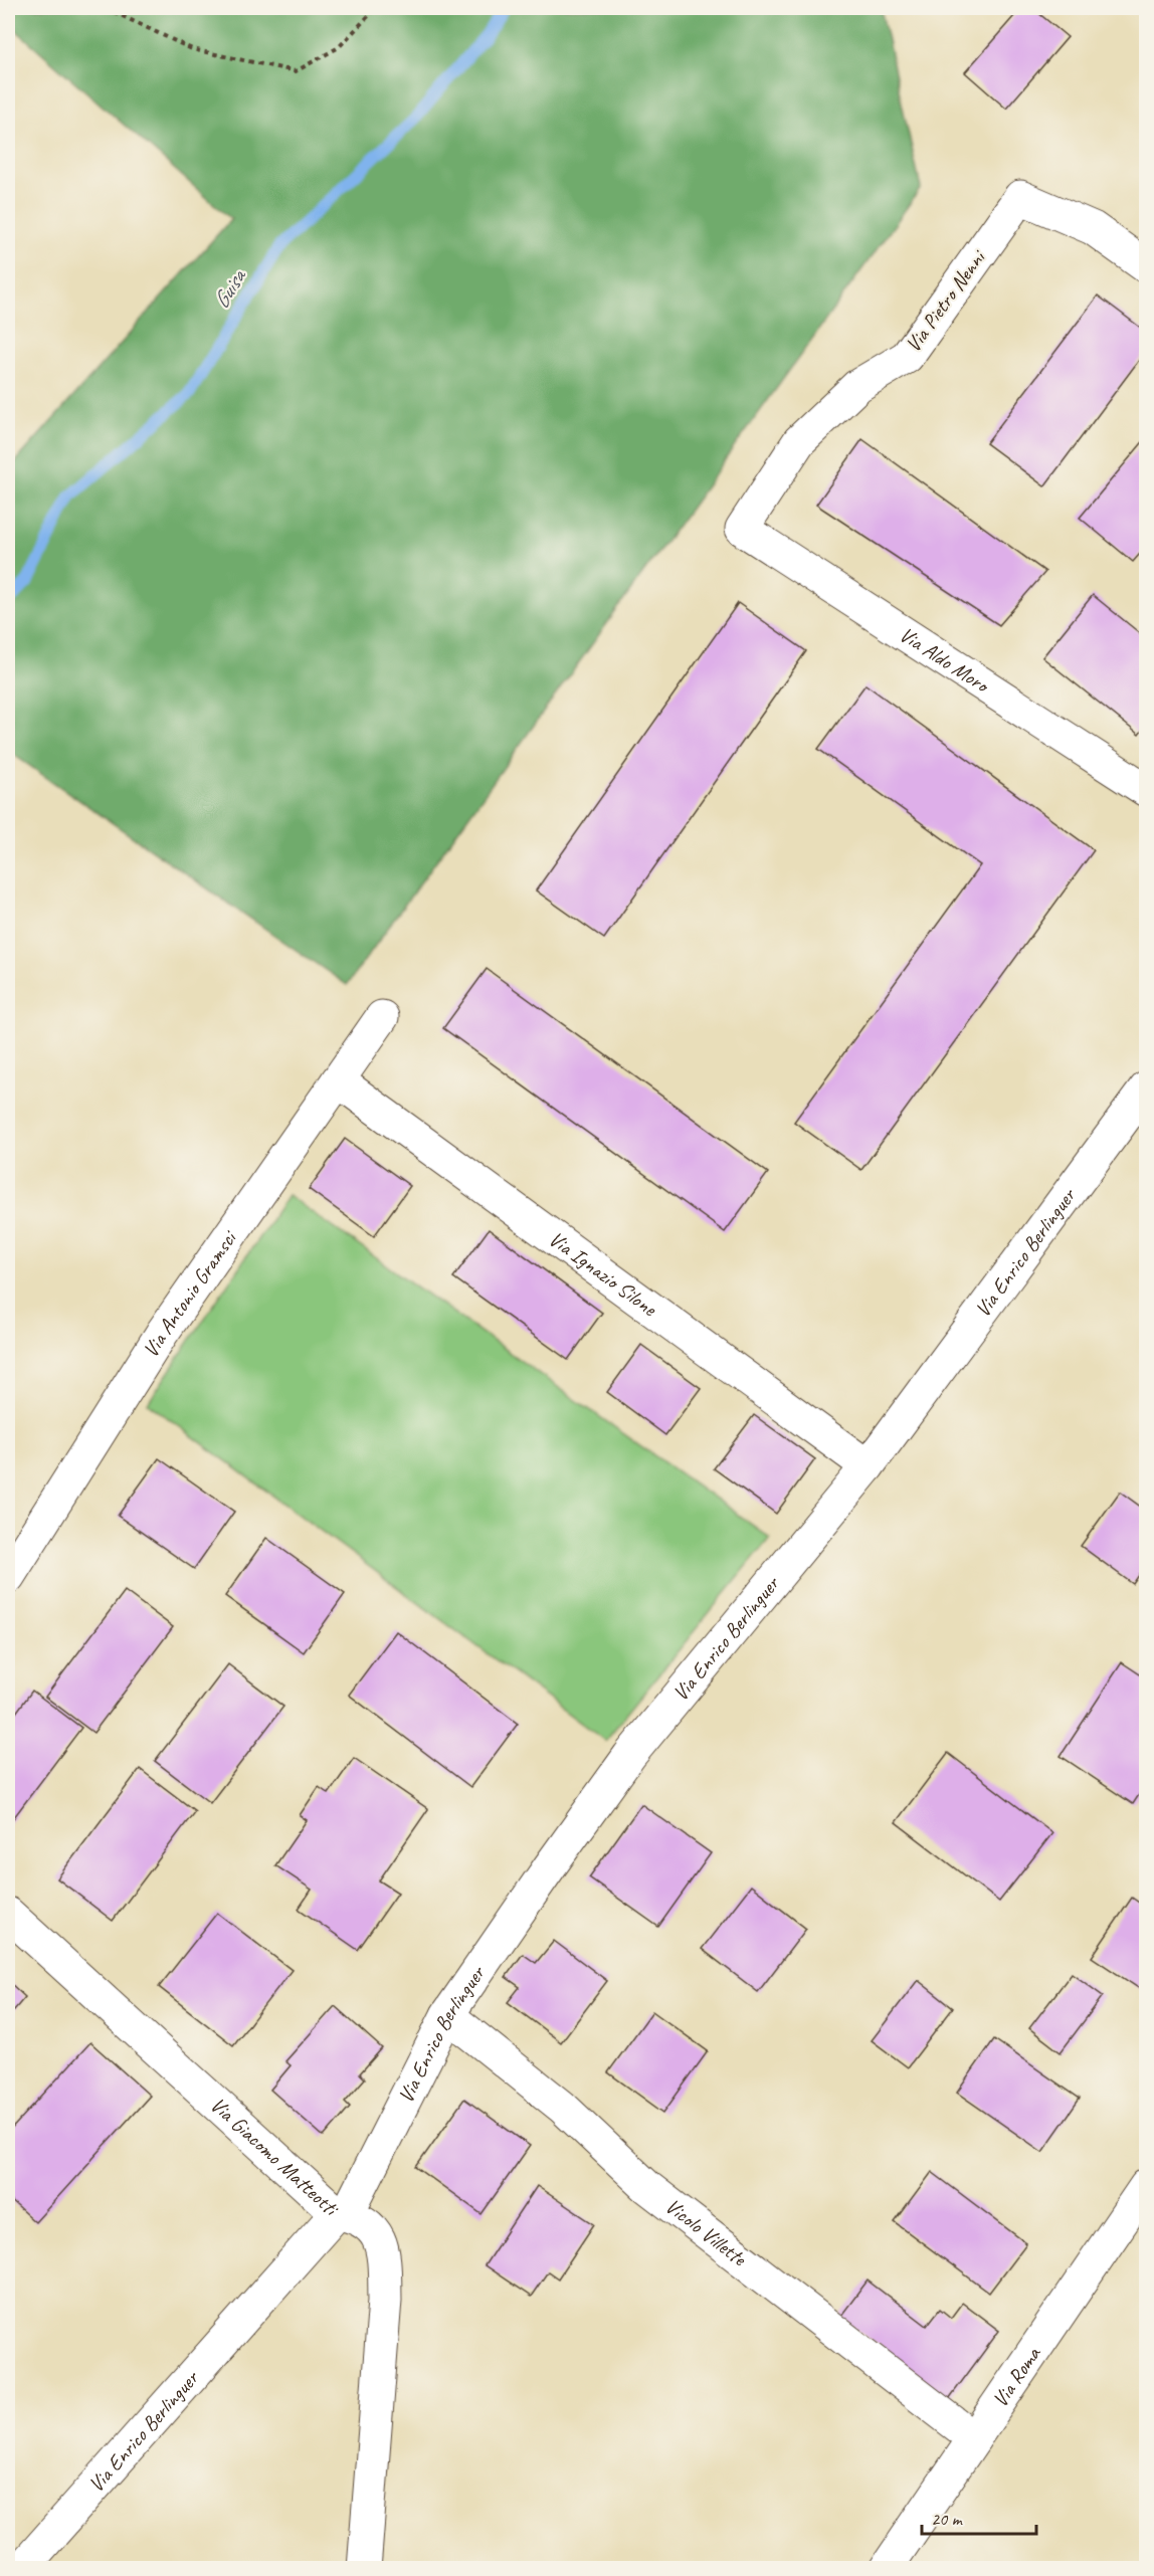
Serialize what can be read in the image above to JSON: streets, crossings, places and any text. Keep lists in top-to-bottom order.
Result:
{
  "streets": {
    "street": [
      "Via Pietro Nenni",
      "Via Aldo Moro",
      "Via Enrico Berlinguer",
      "Via Ignazio Silone",
      "Via Antonio Gramsci",
      "Via Giacomo Matteotti",
      "Vicolo Villette",
      "Via Roma"
    ]
  },
  "crossings": [
    ["Via Pietro Nenni", "Via Aldo Moro"],
    ["Via Enrico Berlinguer", "Via Ignazio Silone"],
    ["Via Enrico Berlinguer", "Via Giacomo Matteotti"],
    ["Via Enrico Berlinguer", "Vicolo Villette"],
    ["Via Ignazio Silone", "Via Antonio Gramsci"],
    ["Vicolo Villette", "Via Roma"]
  ],
  "water": ["Guisa"],
  "scale_bar": "20 m"
}
